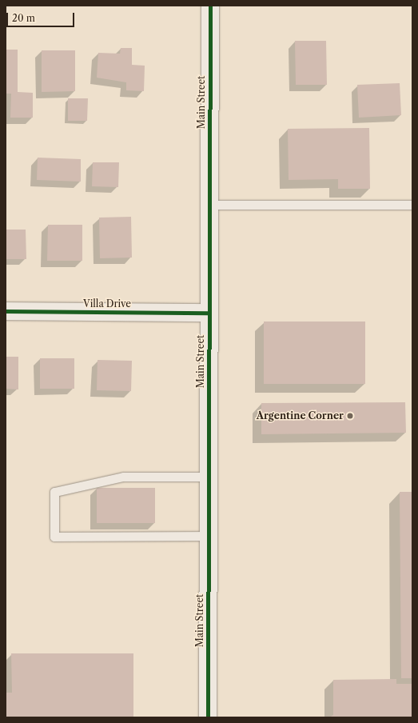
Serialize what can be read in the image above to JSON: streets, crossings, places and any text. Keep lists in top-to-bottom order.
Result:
{
  "streets": {
    "main road": ["Main Street", "Villa Drive"]
  },
  "crossings": [
    ["Main Street", "Villa Drive"]
  ],
  "places": ["Argentine Corner"],
  "scale_bar": "20 m"
}
